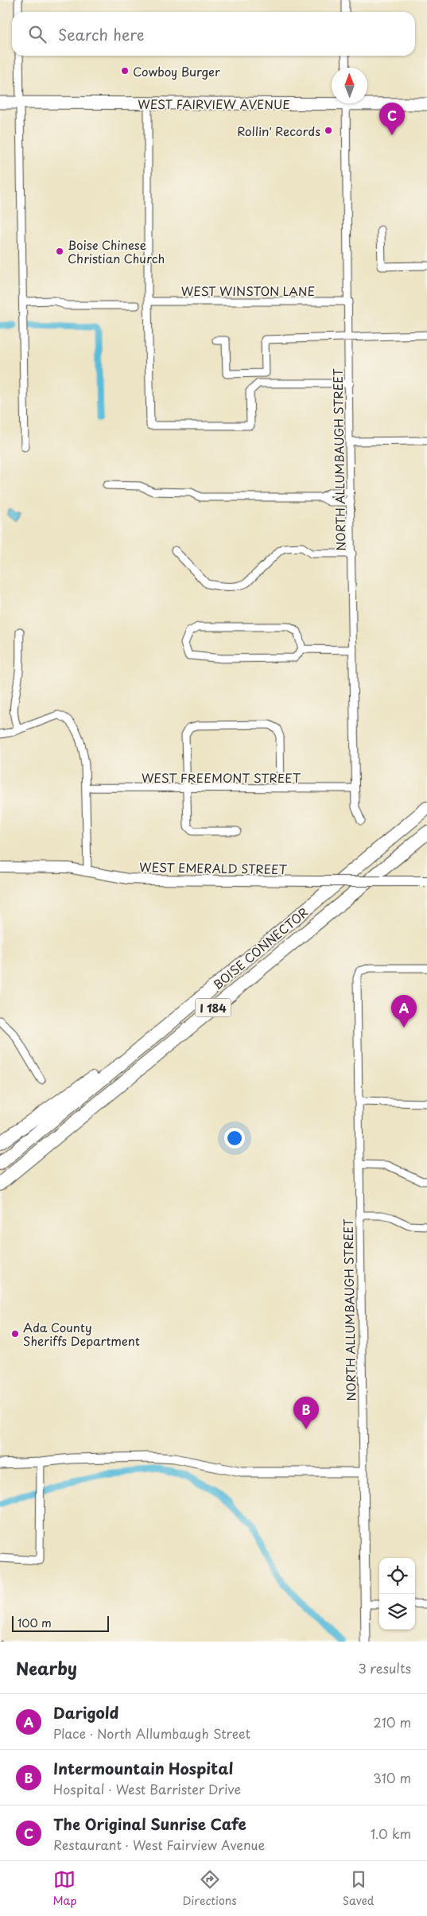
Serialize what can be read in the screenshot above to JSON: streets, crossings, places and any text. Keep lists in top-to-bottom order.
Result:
{
  "streets": {
    "highway": ["BOISE CONNECTOR", "I 184"],
    "main road": ["WEST FAIRVIEW AVENUE", "WEST EMERALD STREET"],
    "street": ["WEST WINSTON LANE", "NORTH ALLUMBAUGH STREET", "WEST FREEMONT STREET"]
  },
  "crossings": [
    ["WEST WINSTON LANE", "NORTH ALLUMBAUGH STREET"],
    ["NORTH ALLUMBAUGH STREET", "WEST FREEMONT STREET"]
  ],
  "places": [
    "Cowboy Burger",
    "Rollin' Records",
    "Boise Chinese Christian Church",
    "Ada County Sheriffs Department"
  ],
  "scale_bar": "100 m",
  "north": "top",
  "page": {
    "search": "Search here",
    "pins": ["C", "A", "B"],
    "scale": "100 m",
    "heading": ["Nearby", "3 results"],
    "list": [
      {
        "mark": "A",
        "name": "Darigold",
        "note": "Place · North Allumbaugh Street",
        "value": "210 m"
      },
      {
        "mark": "B",
        "name": "Intermountain Hospital",
        "note": "Hospital · West Barrister Drive",
        "value": "310 m"
      },
      {
        "mark": "C",
        "name": "The Original Sunrise Cafe",
        "note": "Restaurant · West Fairview Avenue",
        "value": "1.0 km"
      }
    ],
    "nav": ["Map", "Directions", "Saved"]
  }
}
